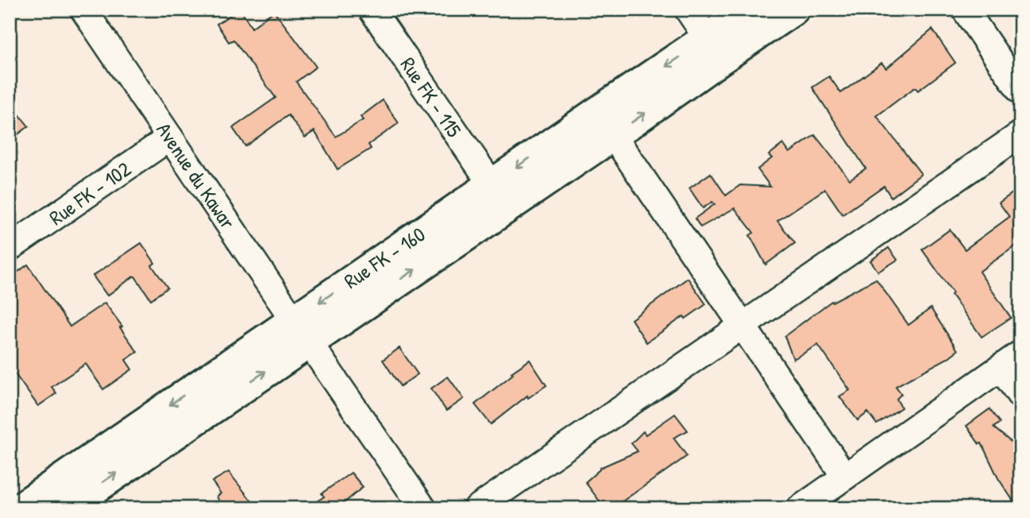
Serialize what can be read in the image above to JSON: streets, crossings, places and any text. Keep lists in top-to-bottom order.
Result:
{
  "streets": {
    "main road": ["Rue FK - 160"],
    "street": ["Rue FK - 115", "Avenue du Kawar", "Rue FK - 102"]
  },
  "crossings": [
    ["Rue FK - 115", "Rue FK - 160"],
    ["Avenue du Kawar", "Rue FK - 102"],
    ["Avenue du Kawar", "Rue FK - 160"]
  ]
}
